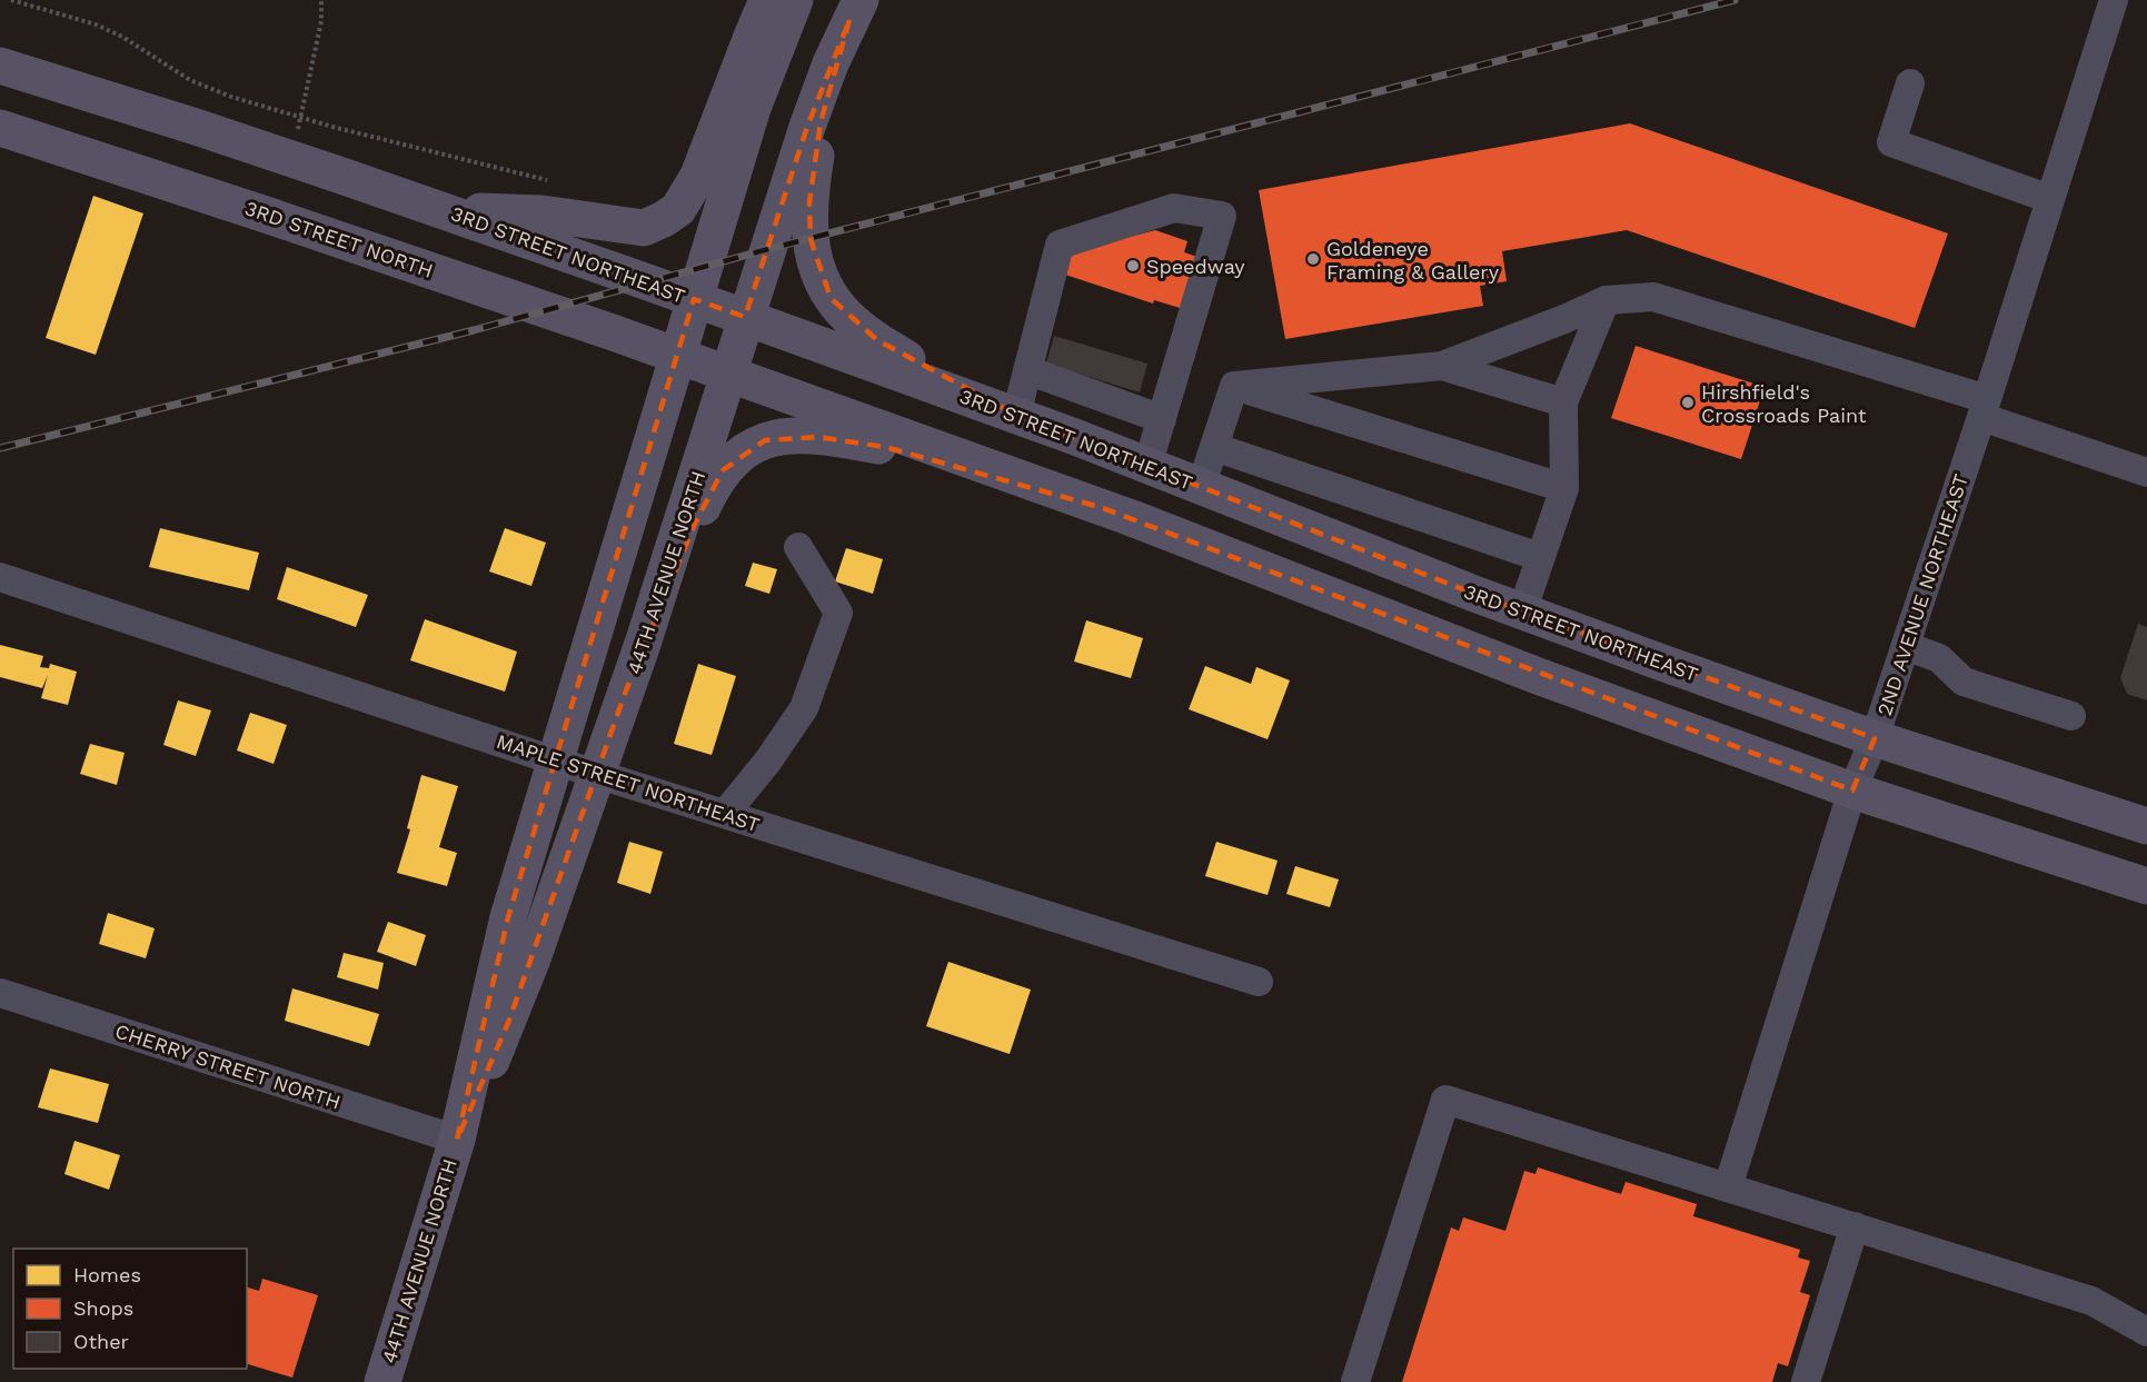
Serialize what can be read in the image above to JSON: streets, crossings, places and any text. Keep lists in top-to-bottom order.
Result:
{
  "streets": {
    "main road": ["3RD STREET NORTH", "3RD STREET NORTHEAST", "44TH AVENUE NORTH"],
    "street": ["2ND AVENUE NORTHEAST", "MAPLE STREET NORTHEAST", "CHERRY STREET NORTH"]
  },
  "crossings": [
    ["3RD STREET NORTH", "44TH AVENUE NORTH"],
    ["3RD STREET NORTHEAST", "44TH AVENUE NORTH"],
    ["3RD STREET NORTHEAST", "2ND AVENUE NORTHEAST"],
    ["44TH AVENUE NORTH", "MAPLE STREET NORTHEAST"],
    ["44TH AVENUE NORTH", "CHERRY STREET NORTH"]
  ],
  "places": ["Goldeneye Framing & Gallery", "Speedway", "Hirshfield's Crossroads Paint"],
  "legend": ["Homes", "Shops", "Other"]
}
